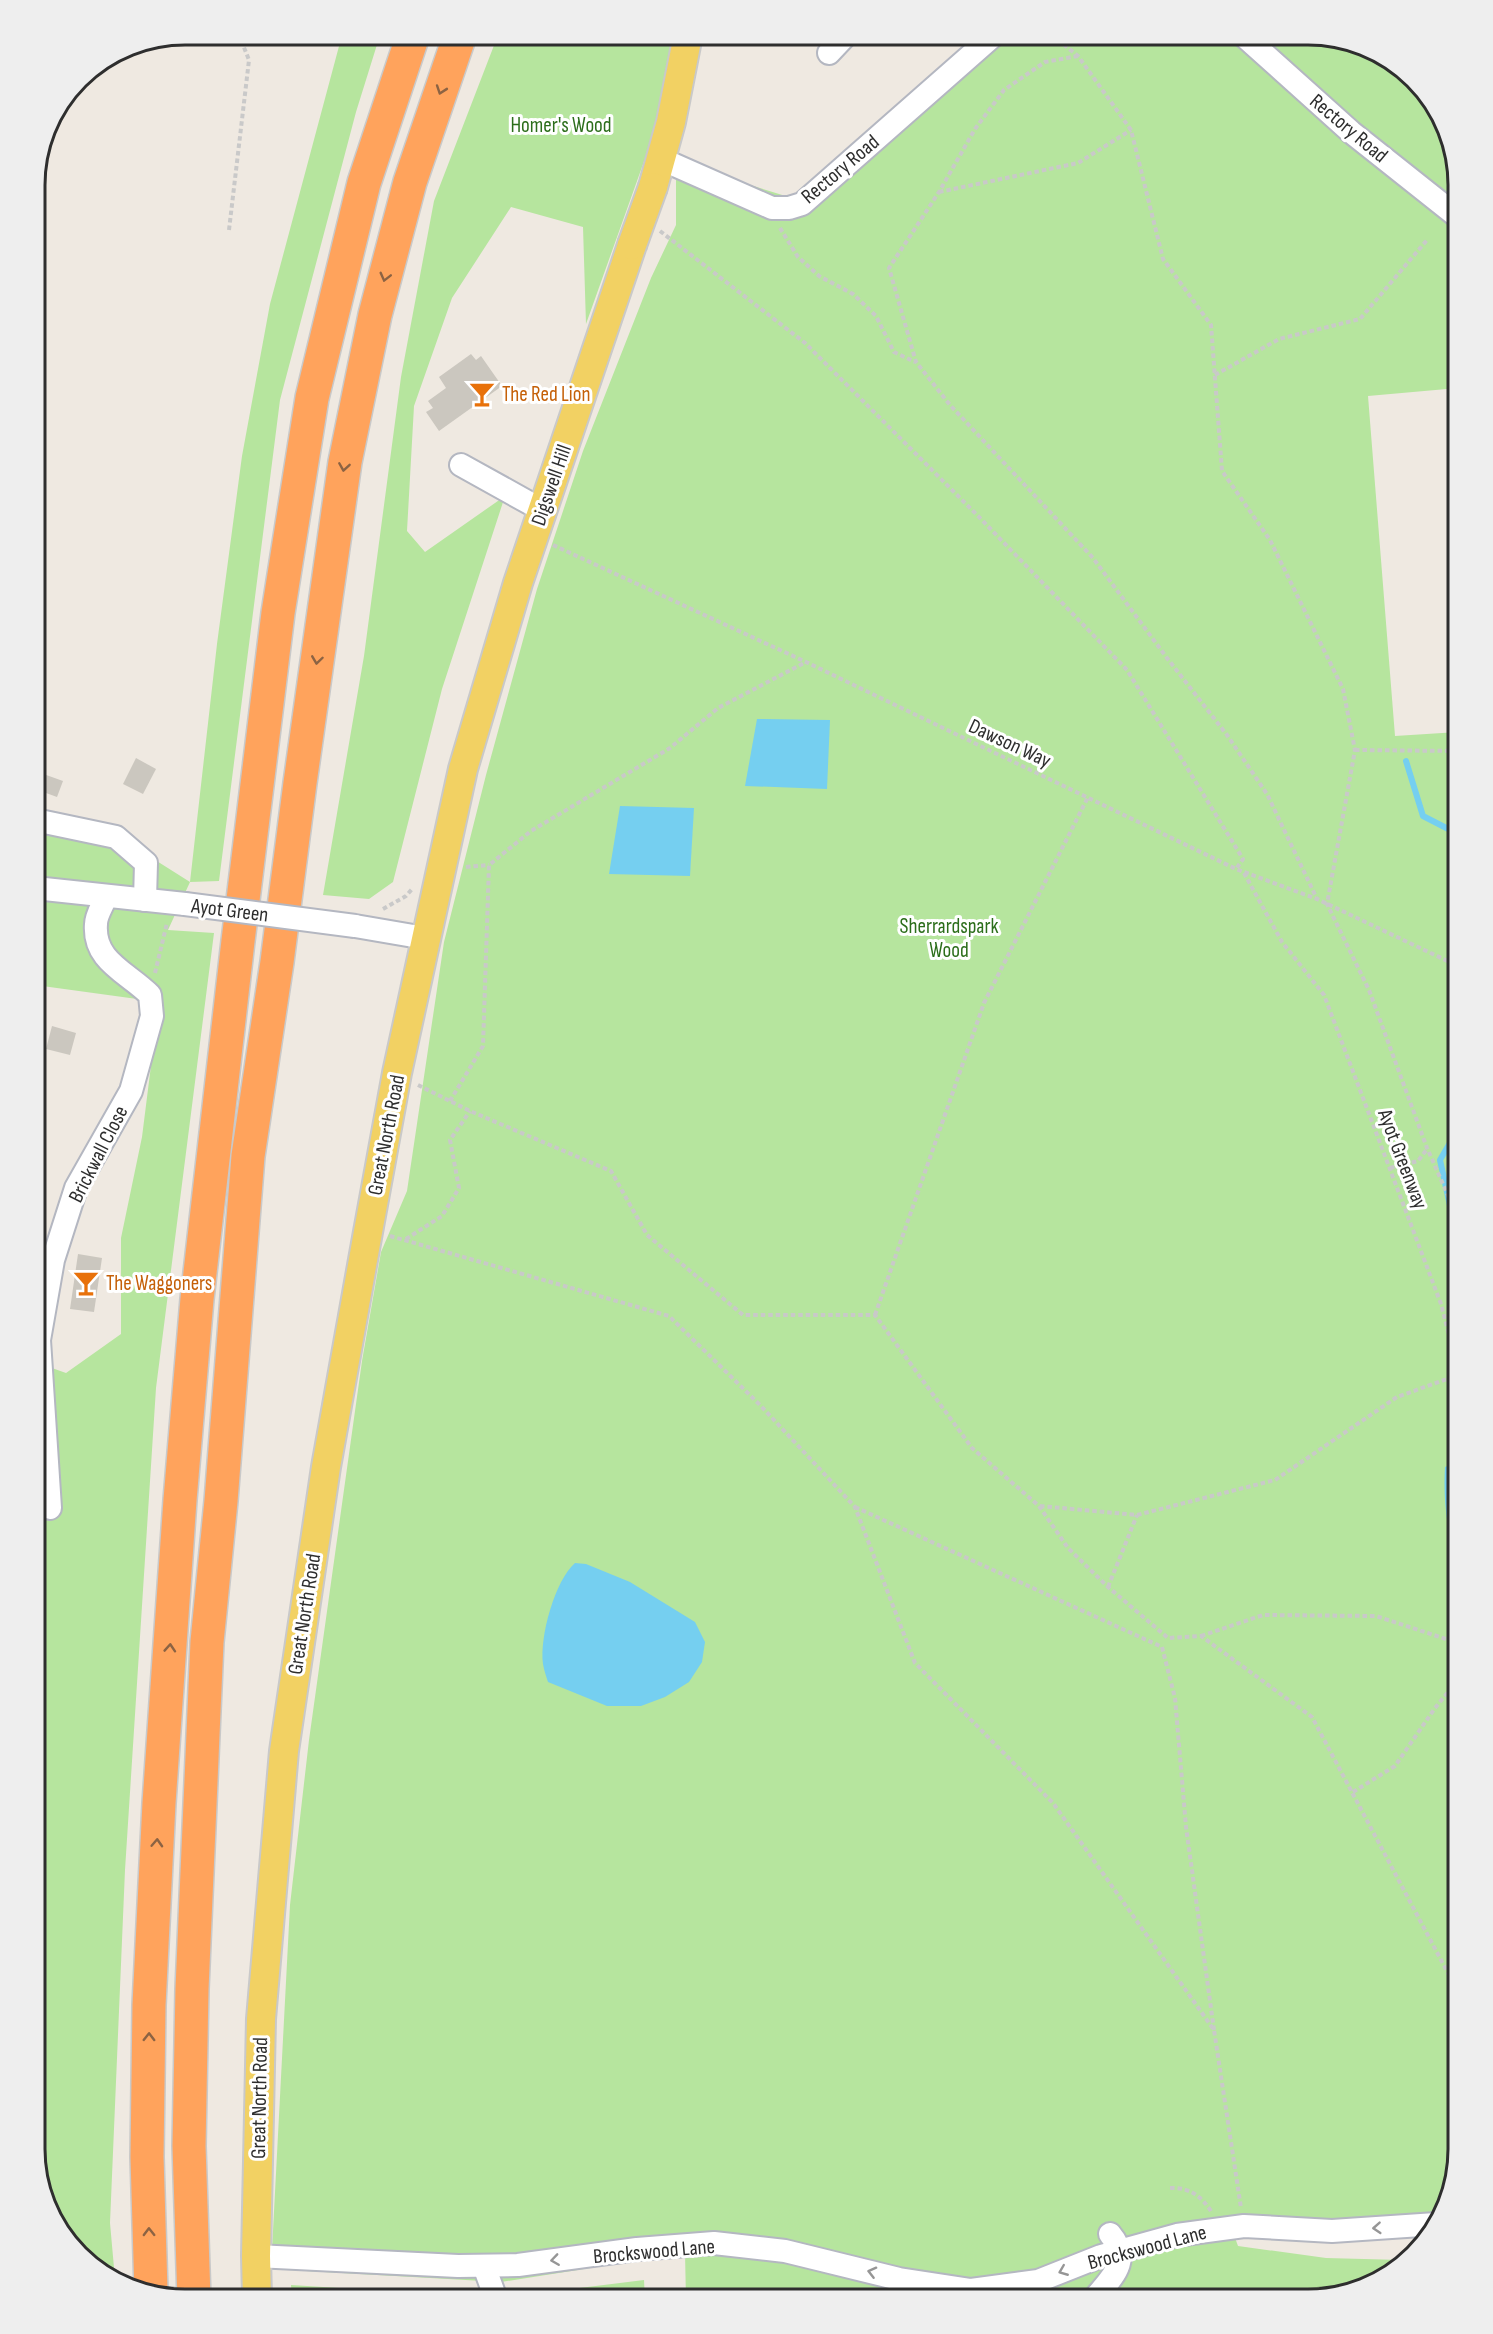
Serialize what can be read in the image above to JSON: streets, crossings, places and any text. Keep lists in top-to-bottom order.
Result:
{
  "streets": {
    "main road": ["Digswell Hill", "Great North Road"],
    "street": [
      "Rectory Road",
      "Ayot Green",
      "Brickwall Close",
      "Brockswood Lane"
    ],
    "path": ["Dawson Way", "Ayot Greenway"]
  },
  "crossings": [
    ["Rectory Road", "Digswell Hill"],
    ["Digswell Hill", "Ayot Green"],
    ["Digswell Hill", "Great North Road"],
    ["Dawson Way", "Ayot Greenway"],
    ["Ayot Green", "Great North Road"],
    ["Great North Road", "Brockswood Lane"]
  ],
  "one_way": ["Brockswood Lane"],
  "parks": ["Homer's Wood", "Sherrardspark Wood"],
  "places": {
    "bar": ["The Red Lion", "The Waggoners"]
  }
}
